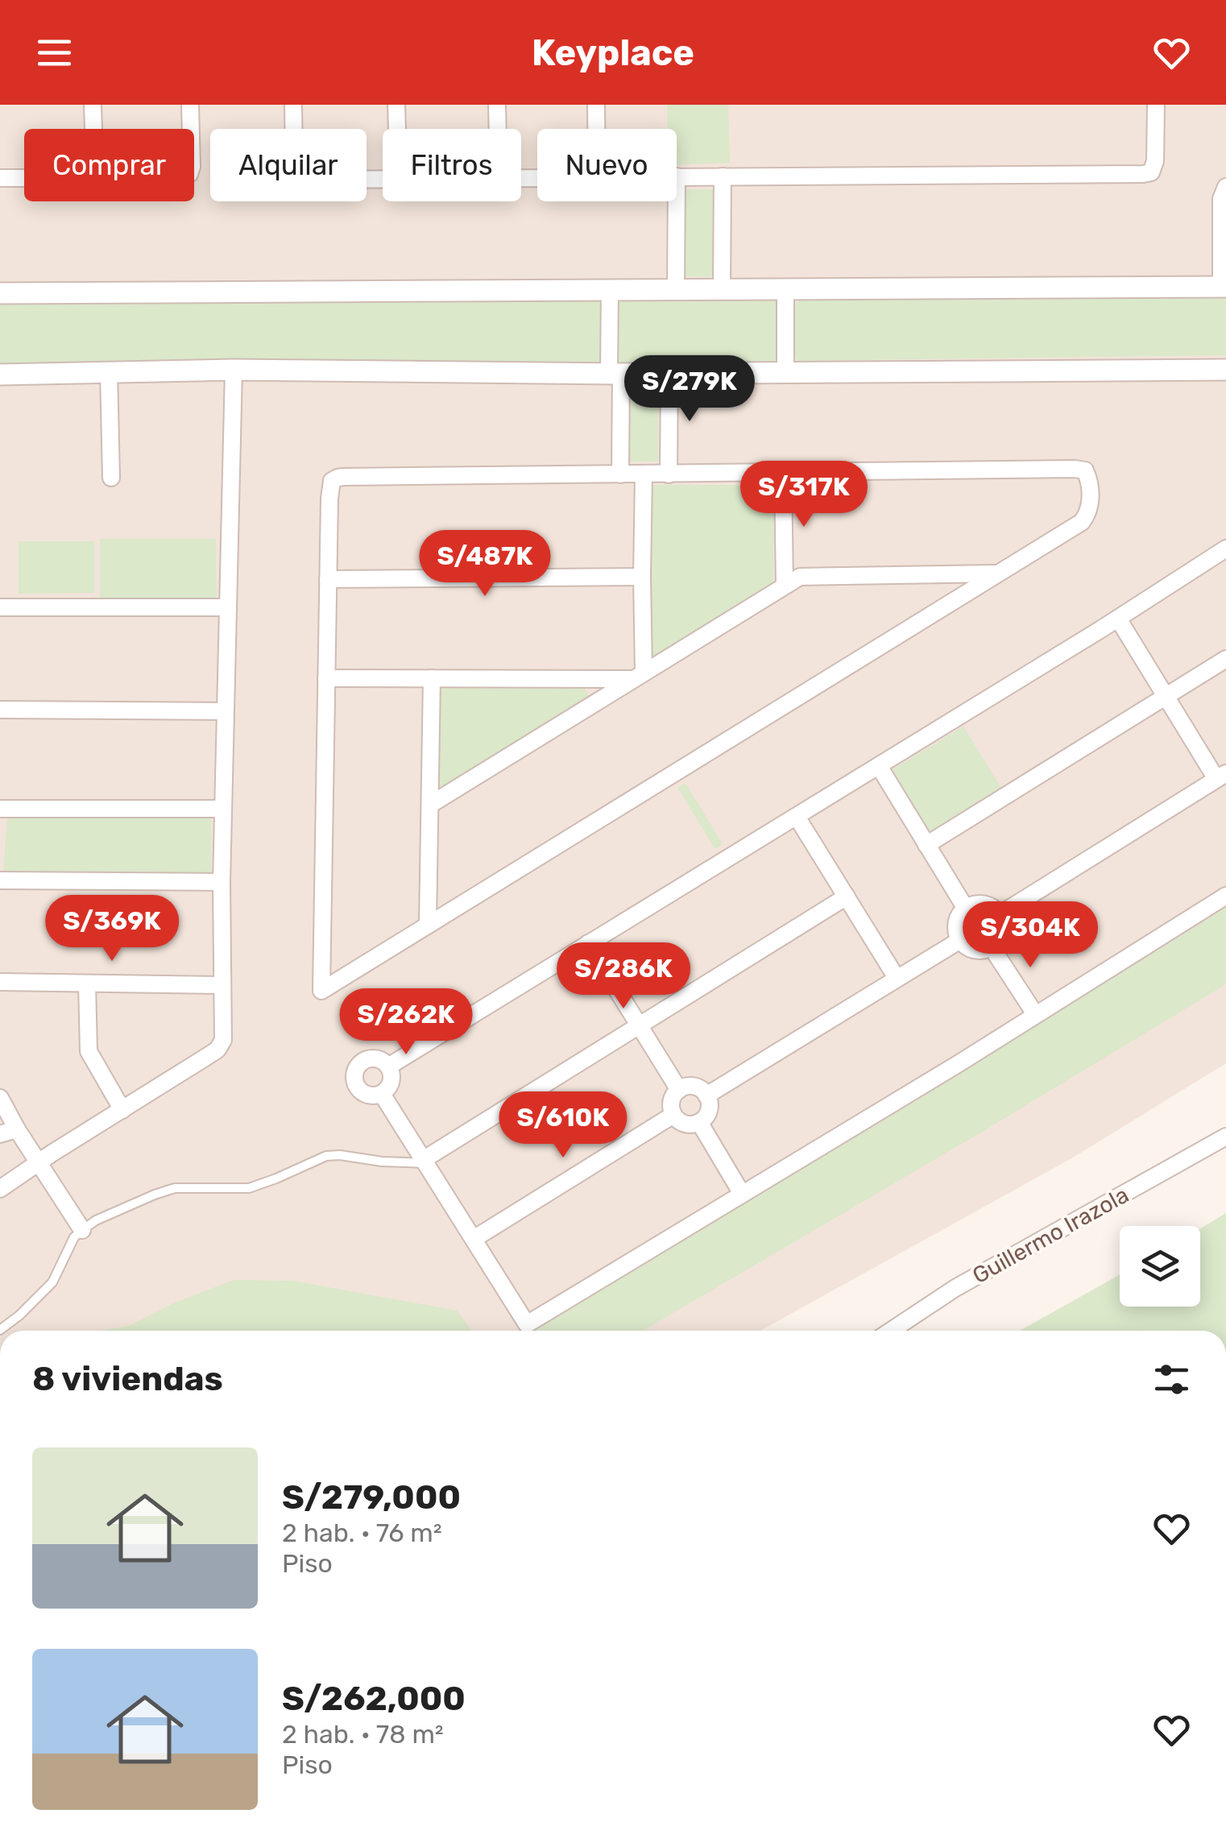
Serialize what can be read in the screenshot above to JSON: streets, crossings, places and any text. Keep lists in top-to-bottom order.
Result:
{
  "streets": {
    "street": ["Guillermo Irazola"]
  },
  "page": {
    "header": "Keyplace",
    "chip": [
      "Comprar",
      "Alquilar",
      "Filtros",
      "Nuevo"
    ],
    "price": [
      "S/279K",
      "S/317K",
      "S/487K",
      "S/369K",
      "S/304K",
      "S/286K",
      "S/262K",
      "S/610K"
    ],
    "heading": "8 viviendas",
    "list": [
      {
        "name": "S/279,000",
        "note": "2 hab. · 76 m² · Piso"
      },
      {
        "name": "S/262,000",
        "note": "2 hab. · 78 m² · Piso"
      }
    ]
  }
}
